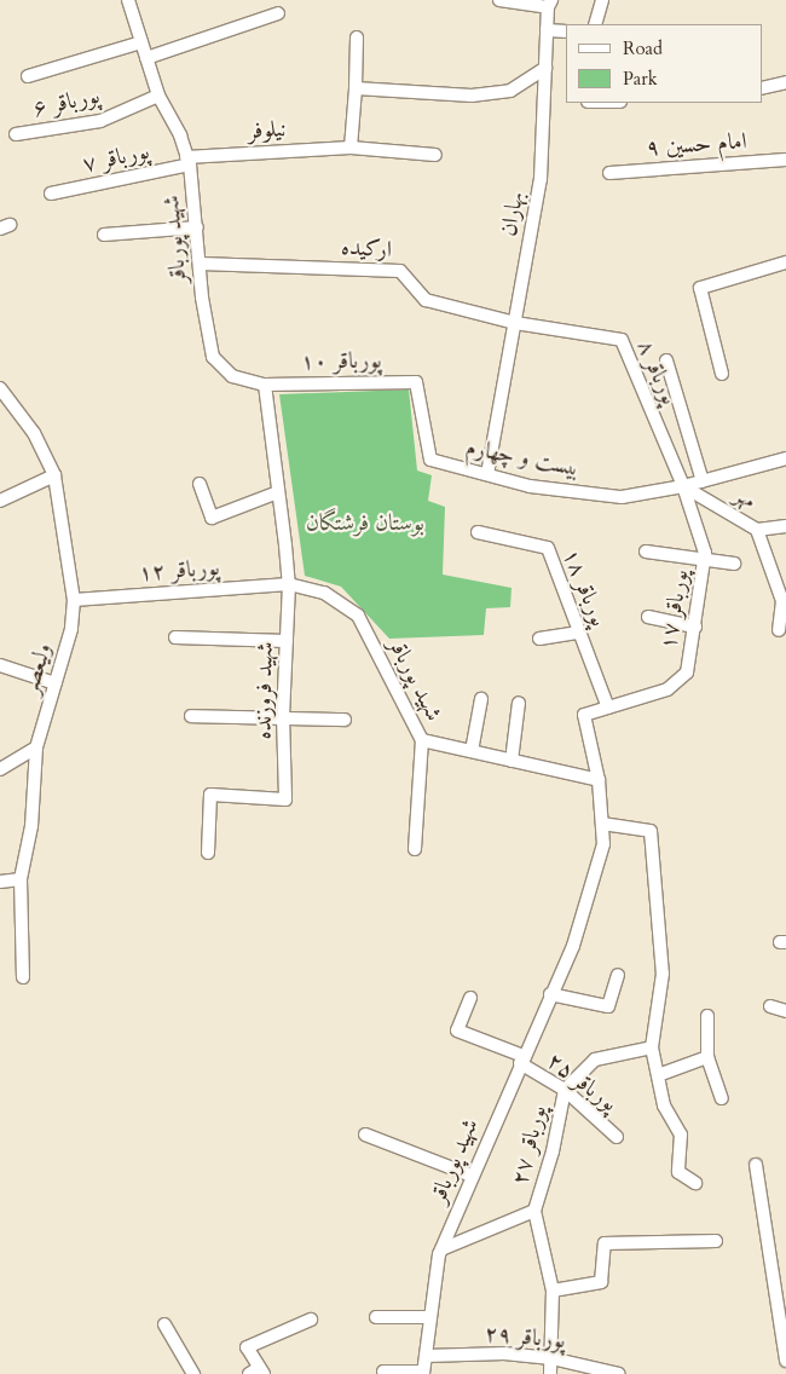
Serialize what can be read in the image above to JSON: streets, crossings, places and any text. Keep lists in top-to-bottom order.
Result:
{
  "streets": {
    "street": [
      "پورباقر ۶",
      "نیلوفر",
      "امام حسین ۹",
      "پورباقر ۷",
      "بهاران",
      "شهید پورباقر",
      "ارکیده",
      "پورباقر ۱۰",
      "پورباقر ۸",
      "بیست و چهارم",
      "مهر",
      "پورباقر ۱۲",
      "پورباقر ۱۸",
      "پورباقر ۱۷",
      "ولیعصر",
      "شهید فروزنده",
      "پورباقر ۲۵",
      "پورباقر ۲۷",
      "پورباقر ۲۹"
    ]
  },
  "crossings": [
    ["پورباقر ۶", "شهید پورباقر"],
    ["نیلوفر", "پورباقر ۷"],
    ["نیلوفر", "شهید پورباقر"],
    ["پورباقر ۷", "شهید پورباقر"],
    ["بهاران", "ارکیده"],
    ["بهاران", "پورباقر ۸"],
    ["بهاران", "بیست و چهارم"],
    ["شهید پورباقر", "ارکیده"],
    ["شهید پورباقر", "پورباقر ۱۰"],
    ["شهید پورباقر", "پورباقر ۱۲"],
    ["شهید پورباقر", "پورباقر ۱۷"],
    ["شهید پورباقر", "شهید فروزنده"],
    ["شهید پورباقر", "پورباقر ۲۵"],
    ["شهید پورباقر", "پورباقر ۲۷"],
    ["شهید پورباقر", "پورباقر ۲۹"],
    ["ارکیده", "پورباقر ۸"],
    ["پورباقر ۱۰", "بیست و چهارم"],
    ["پورباقر ۸", "بیست و چهارم"],
    ["پورباقر ۸", "مهر"],
    ["پورباقر ۸", "پورباقر ۱۷"],
    ["بیست و چهارم", "مهر"],
    ["بیست و چهارم", "پورباقر ۱۷"],
    ["مهر", "پورباقر ۱۷"],
    ["پورباقر ۱۲", "ولیعصر"],
    ["پورباقر ۱۲", "شهید فروزنده"],
    ["پورباقر ۱۸", "پورباقر ۱۷"],
    ["پورباقر ۲۵", "پورباقر ۲۷"]
  ],
  "parks": ["بوستان فرشتگان"],
  "legend": ["Road", "Park"]
}
